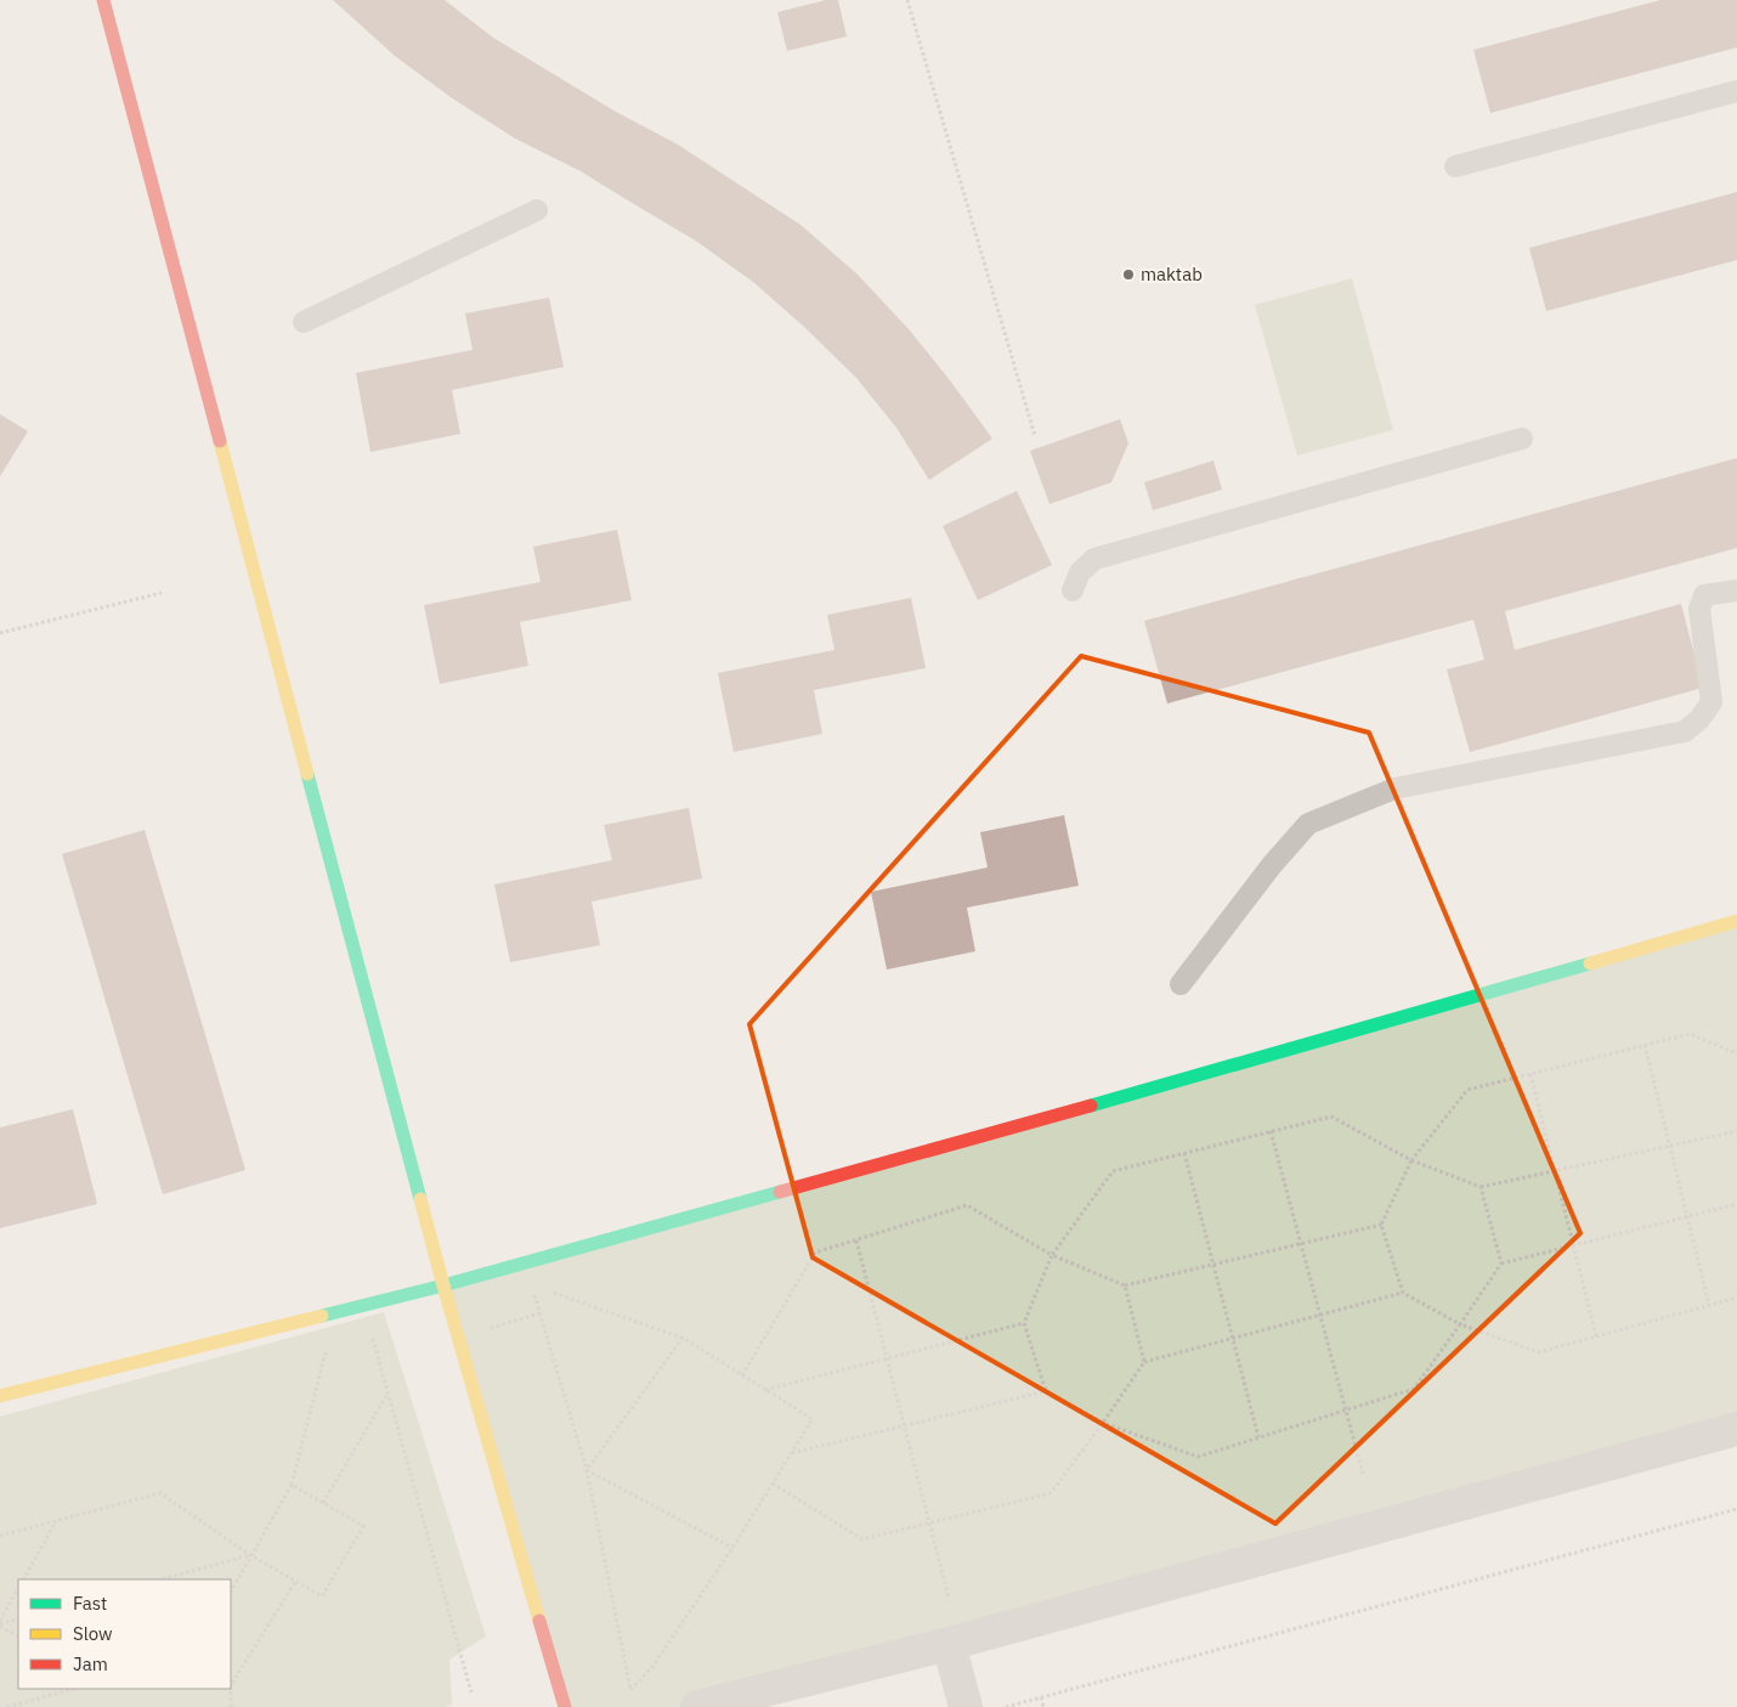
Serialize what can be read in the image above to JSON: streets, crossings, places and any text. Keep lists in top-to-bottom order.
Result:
{
  "places": ["maktab"],
  "legend": ["Fast", "Slow", "Jam"]
}
